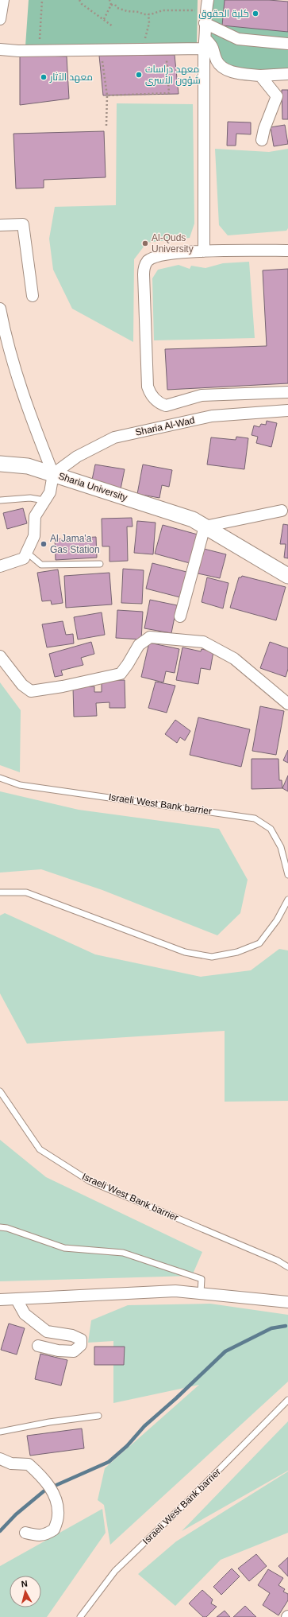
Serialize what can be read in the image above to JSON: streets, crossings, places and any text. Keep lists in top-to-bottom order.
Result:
{
  "streets": {
    "main road": ["Sharia University"],
    "street": ["Sharia Al-Wad"],
    "lane": ["Israeli West Bank barrier"]
  },
  "crossings": [
    ["Sharia Al-Wad", "Sharia University"]
  ],
  "places": [
    "كلية الحقوق",
    "معهد دراسات شؤون الأسرى",
    "معهد الآثار",
    "Al-Quds University",
    "Al Jama'a Gas Station"
  ],
  "north": "top"
}
